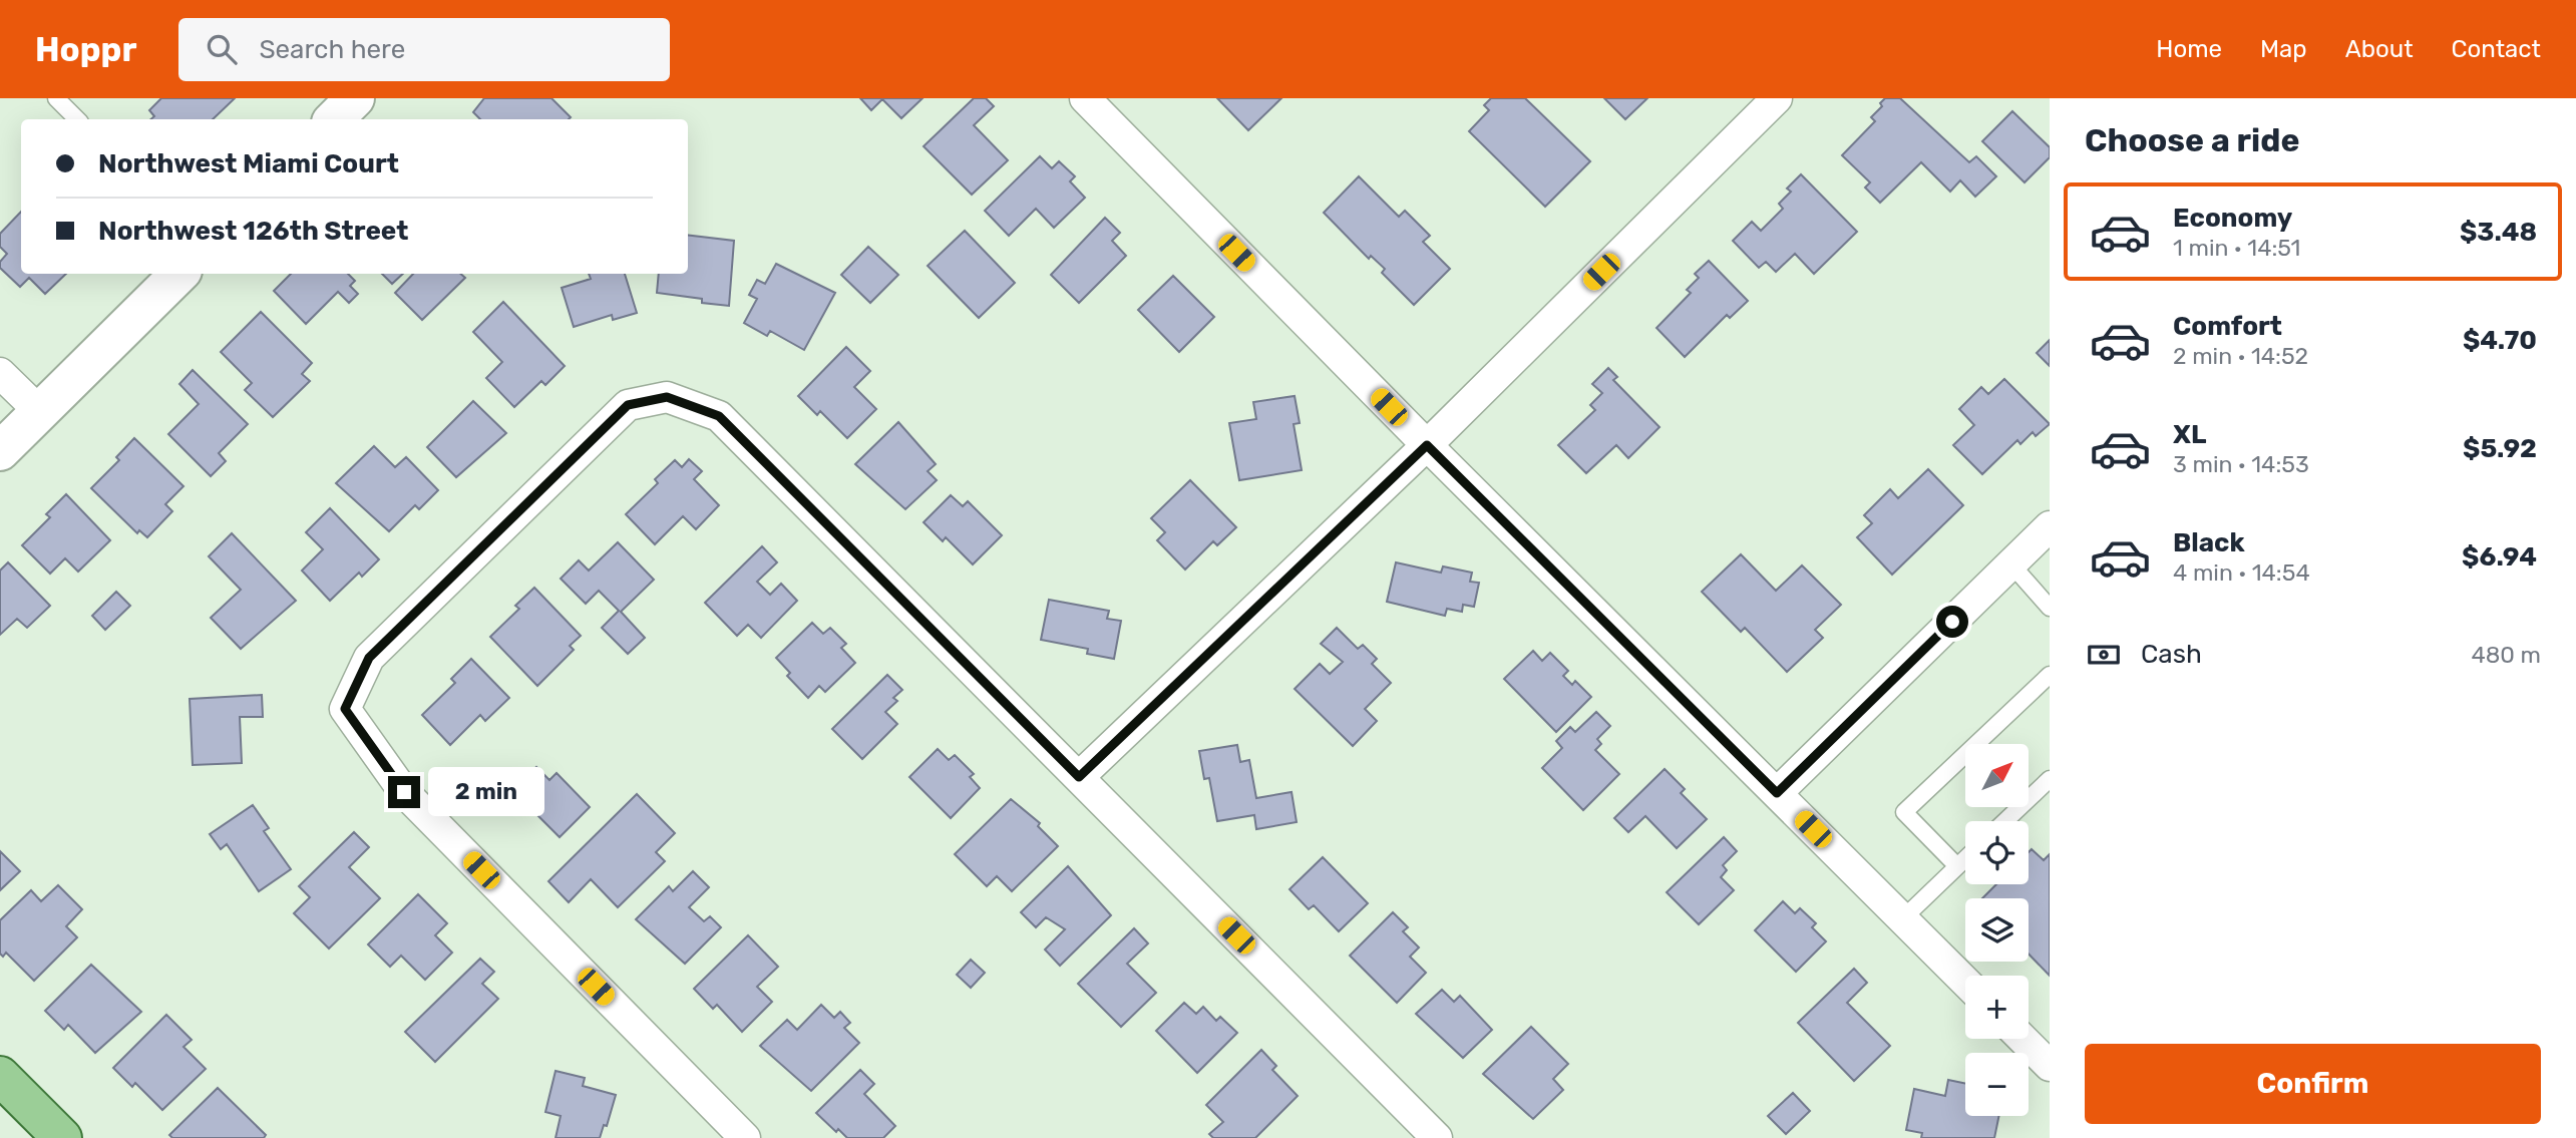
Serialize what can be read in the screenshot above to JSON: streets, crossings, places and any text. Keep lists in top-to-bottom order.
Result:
{
  "north": "top right",
  "page": {
    "header": "Hoppr",
    "search": "Search here",
    "nav": [
      "Home",
      "Map",
      "About",
      "Contact"
    ],
    "heading": "Choose a ride",
    "banner": ["Northwest Miami Court", "Northwest 126th Street"],
    "list": [
      {
        "name": "Economy",
        "note": "1 min · 14:51",
        "value": "$3.48"
      },
      {
        "name": "Comfort",
        "note": "2 min · 14:52",
        "value": "$4.70"
      },
      {
        "name": "XL",
        "note": "3 min · 14:53",
        "value": "$5.92"
      },
      {
        "name": "Black",
        "note": "4 min · 14:54",
        "value": "$6.94"
      }
    ],
    "pay": ["Cash", "480 m"],
    "map_buttons": ["+", "−"],
    "bubble": "2 min",
    "buttons": "Confirm"
  }
}
